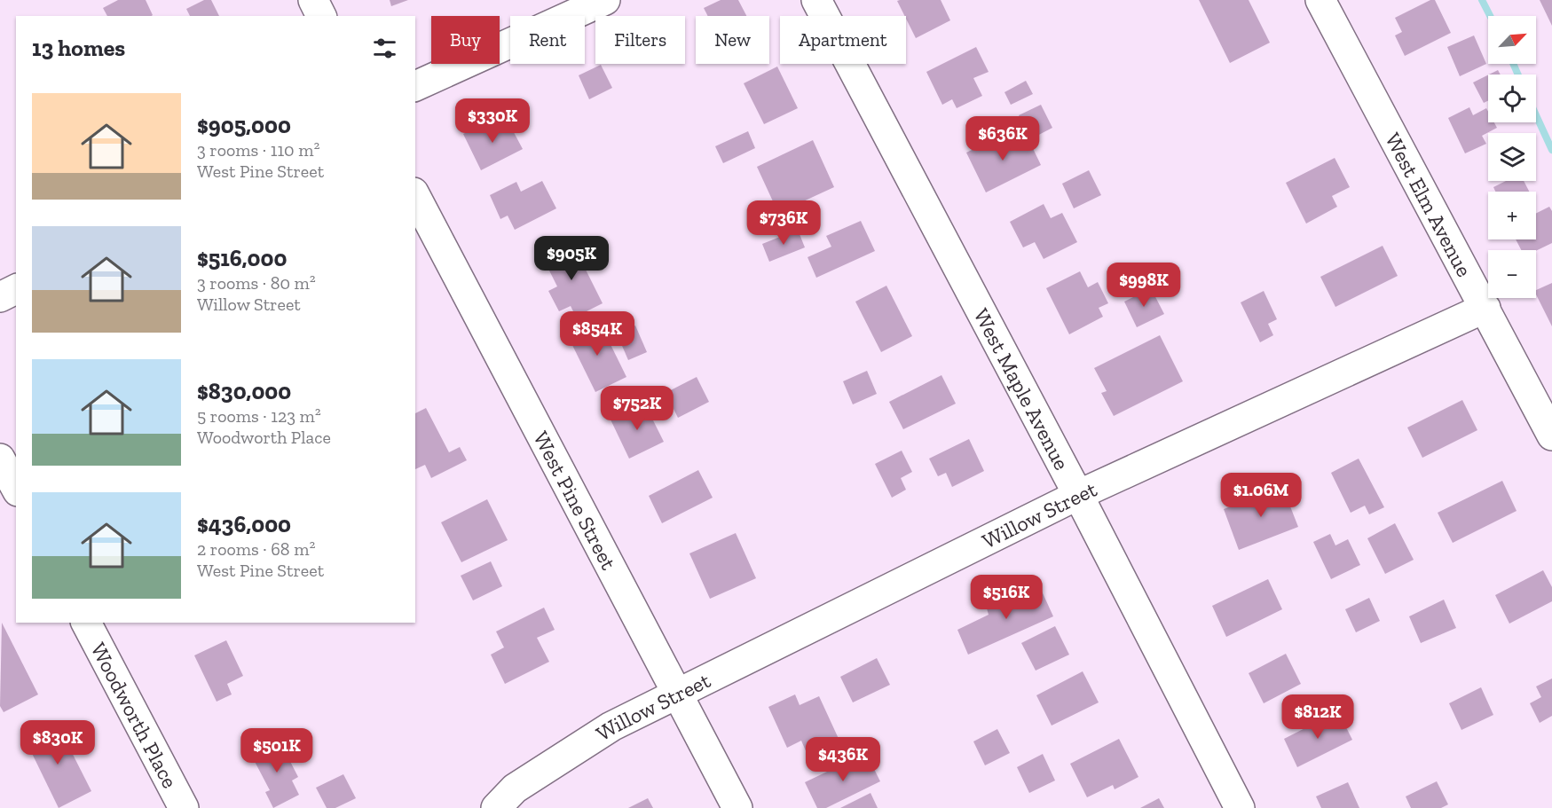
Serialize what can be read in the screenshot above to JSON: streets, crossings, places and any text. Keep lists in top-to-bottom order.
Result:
{
  "streets": {
    "street": [
      "West Elm Avenue",
      "West Maple Avenue",
      "West Pine Street",
      "Willow Street",
      "Woodworth Place"
    ]
  },
  "crossings": [
    ["West Elm Avenue", "Willow Street"],
    ["West Maple Avenue", "Willow Street"],
    ["West Pine Street", "Willow Street"]
  ],
  "north": "top right",
  "page": {
    "map_buttons": ["+", "−"],
    "chip": [
      "Buy",
      "Rent",
      "Filters",
      "New",
      "Apartment"
    ],
    "heading": "13 homes",
    "list": [
      {
        "name": "$905,000",
        "note": "3 rooms · 110 m² · West Pine Street"
      },
      {
        "name": "$516,000",
        "note": "3 rooms · 80 m² · Willow Street"
      },
      {
        "name": "$830,000",
        "note": "5 rooms · 123 m² · Woodworth Place"
      },
      {
        "name": "$436,000",
        "note": "2 rooms · 68 m² · West Pine Street"
      }
    ],
    "price": [
      "$330K",
      "$636K",
      "$736K",
      "$905K",
      "$998K",
      "$854K",
      "$752K",
      "$1.06M",
      "$516K",
      "$812K",
      "$830K",
      "$501K",
      "$436K"
    ]
  }
}
